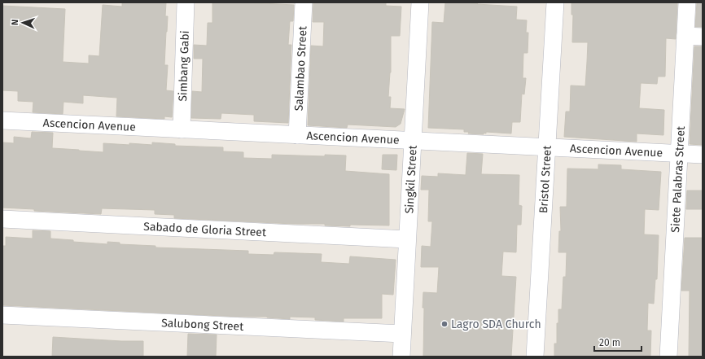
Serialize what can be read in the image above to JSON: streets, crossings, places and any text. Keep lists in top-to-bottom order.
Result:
{
  "streets": {
    "street": [
      "Simbang Gabi",
      "Salambao Street",
      "Ascencion Avenue",
      "Singkil Street",
      "Bristol Street",
      "Siete Palabras Street",
      "Sabado de Gloria Street",
      "Salubong Street"
    ]
  },
  "crossings": [
    ["Simbang Gabi", "Ascencion Avenue"],
    ["Salambao Street", "Ascencion Avenue"],
    ["Ascencion Avenue", "Singkil Street"],
    ["Ascencion Avenue", "Bristol Street"],
    ["Ascencion Avenue", "Siete Palabras Street"],
    ["Singkil Street", "Sabado de Gloria Street"],
    ["Singkil Street", "Salubong Street"]
  ],
  "places": ["Lagro SDA Church"],
  "scale_bar": "20 m",
  "north": "left"
}
